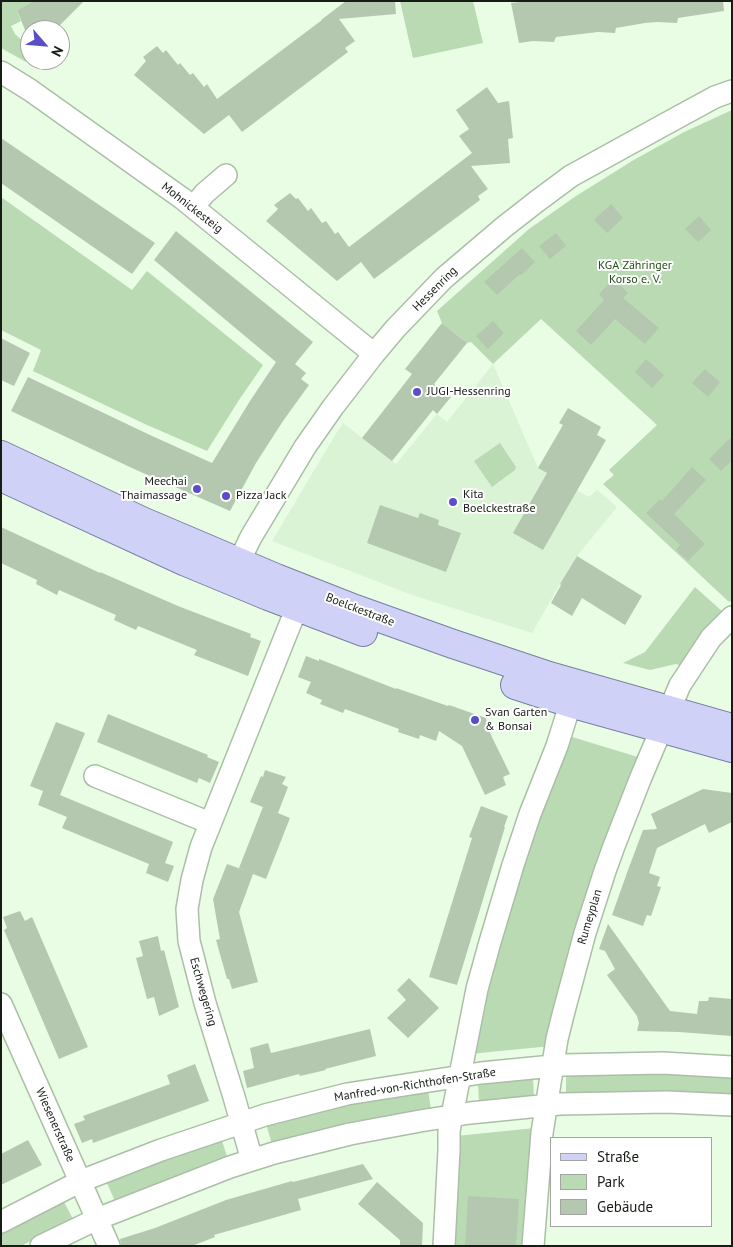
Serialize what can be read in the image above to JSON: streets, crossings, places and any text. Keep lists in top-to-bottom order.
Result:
{
  "streets": {
    "main road": ["Boelckestraße"],
    "street": [
      "Mohnickesteig",
      "Hessenring",
      "Rumeyplan",
      "Eschwegering",
      "Manfred-von-Richthofen-Straße",
      "Wiesenerstraße"
    ]
  },
  "crossings": [
    ["Mohnickesteig", "Hessenring"],
    ["Hessenring", "Boelckestraße"],
    ["Boelckestraße", "Rumeyplan"],
    ["Boelckestraße", "Eschwegering"],
    ["Rumeyplan", "Manfred-von-Richthofen-Straße"],
    ["Eschwegering", "Manfred-von-Richthofen-Straße"],
    ["Manfred-von-Richthofen-Straße", "Wiesenerstraße"]
  ],
  "parks": ["KGA Zähringer Korso e. V."],
  "places": [
    "JUGI-Hessenring",
    "Meechai Thaimassage",
    "Pizza Jack",
    "Kita Boelckestraße",
    "Svan Garten & Bonsai"
  ],
  "legend": ["Straße", "Park", "Gebäude"],
  "north": "bottom right"
}
